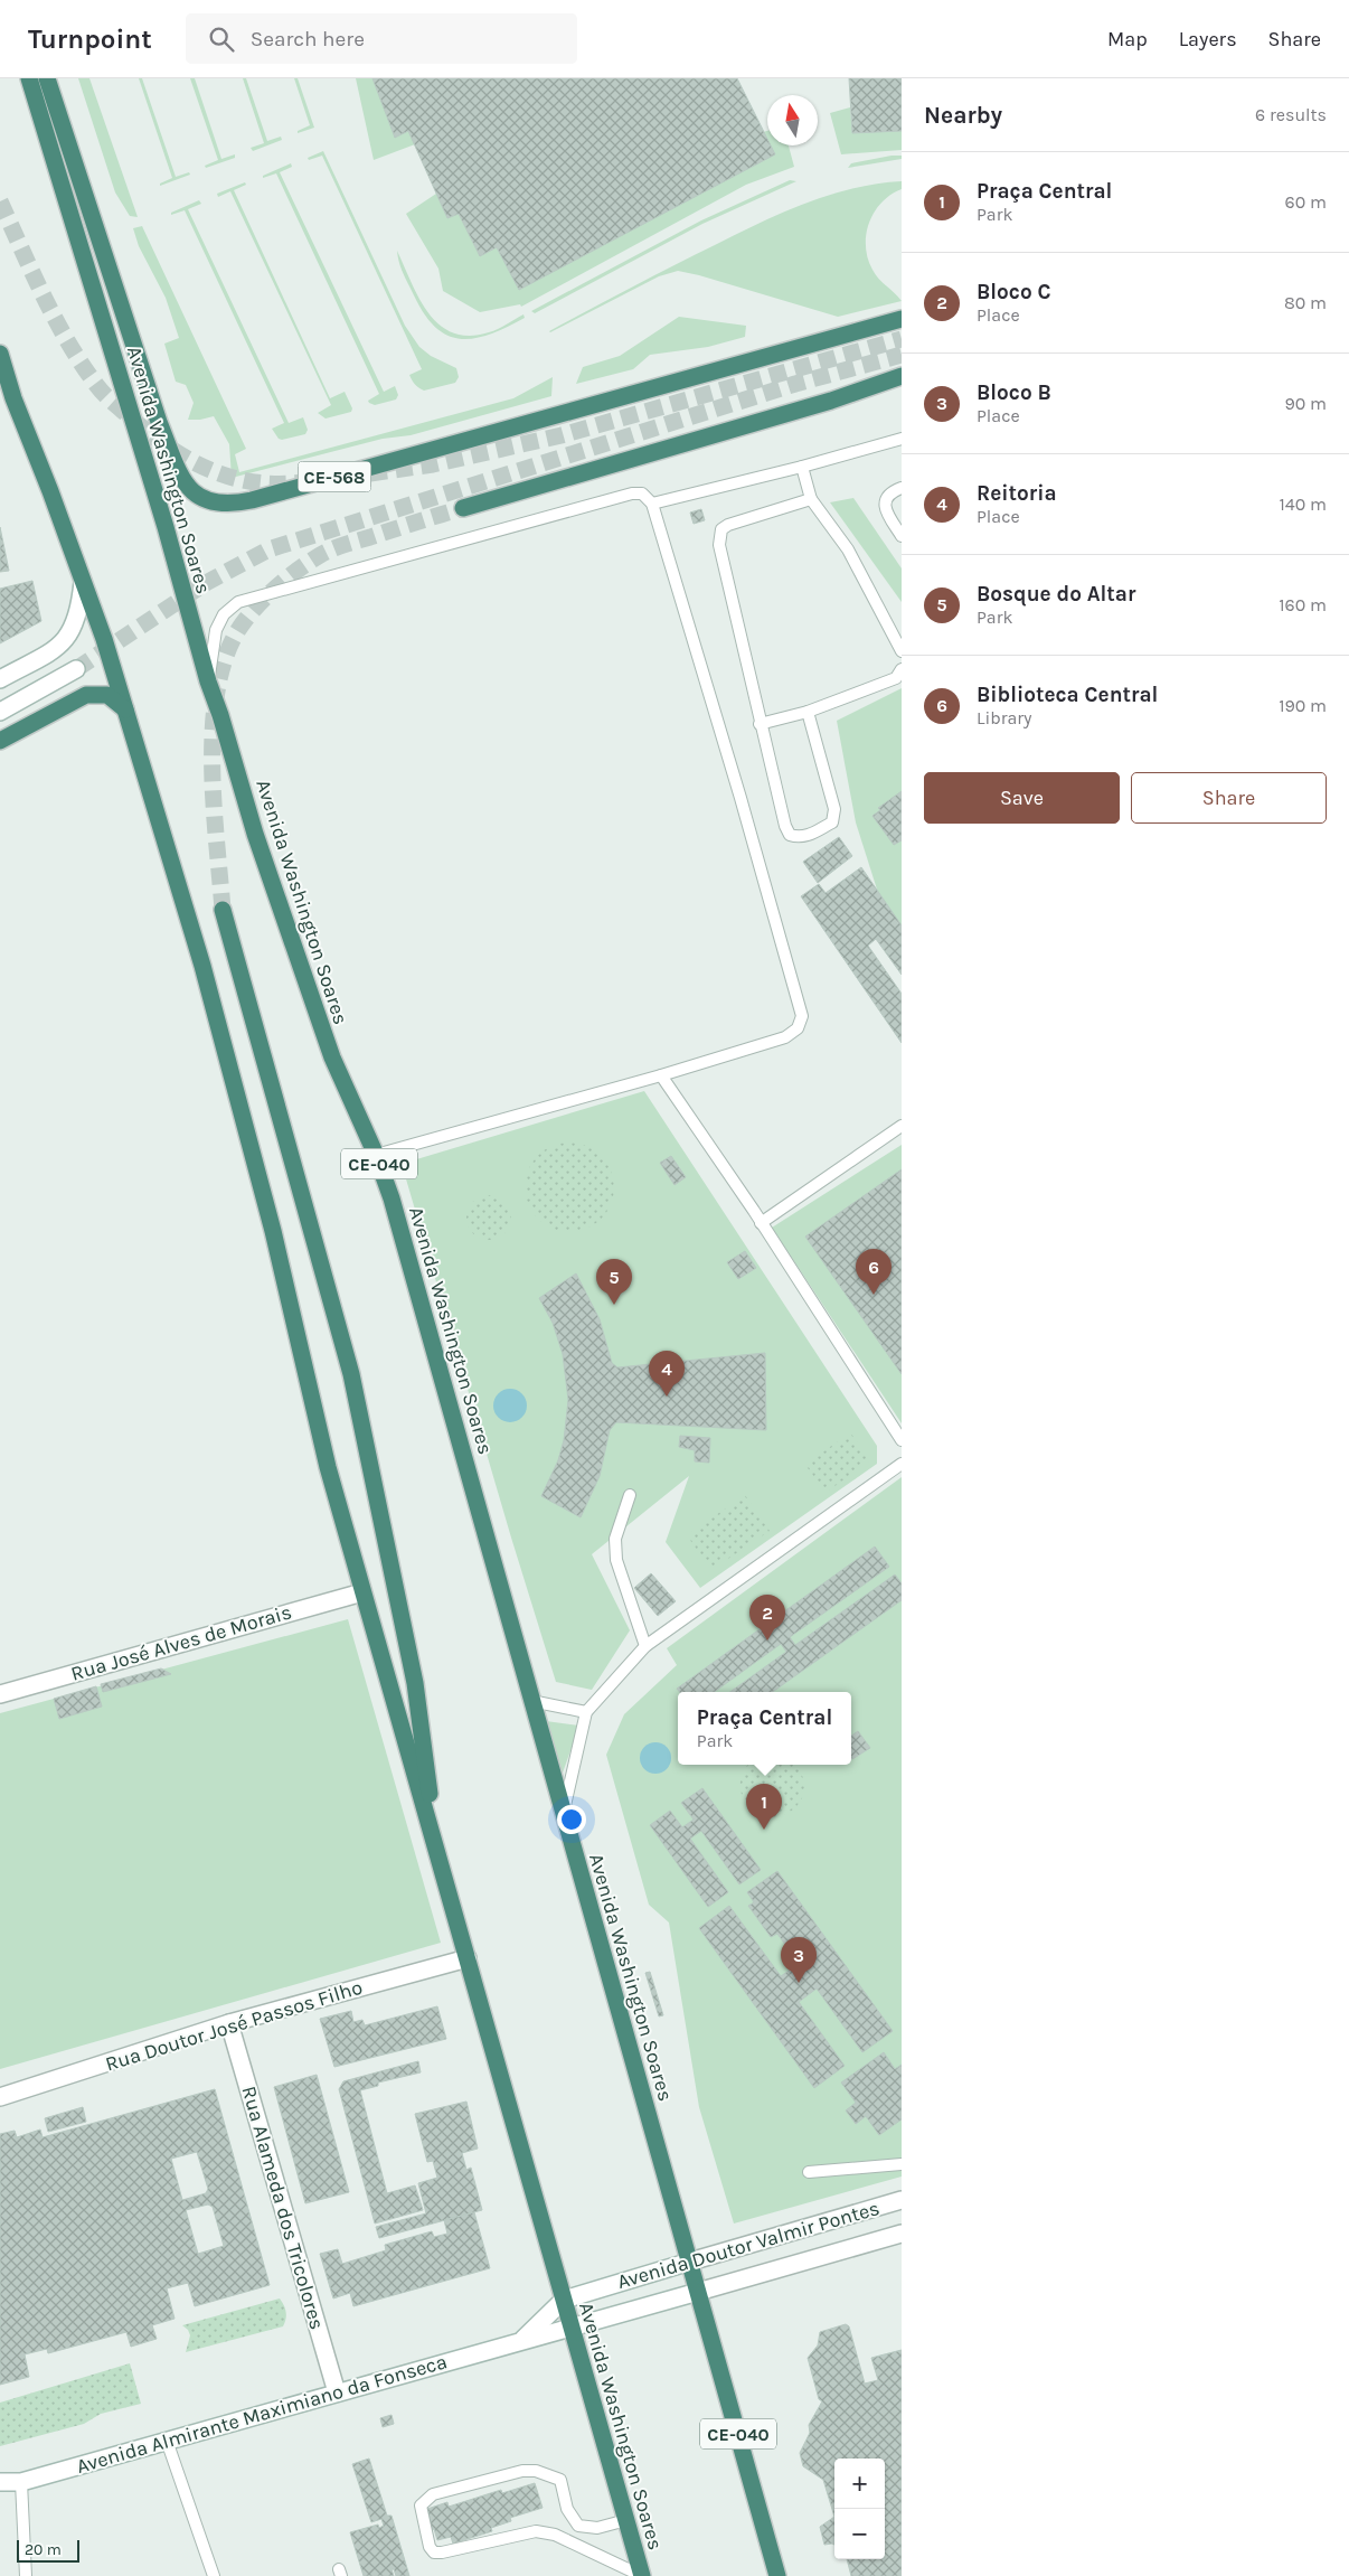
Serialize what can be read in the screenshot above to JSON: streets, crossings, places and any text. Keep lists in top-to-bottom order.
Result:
{
  "streets": {
    "highway": ["Avenida Washington Soares", "CE-568", "CE-040"],
    "street": [
      "Rua José Alves de Morais",
      "Rua Doutor José Passos Filho",
      "Rua Alameda dos Tricolores",
      "Avenida Doutor Valmir Pontes",
      "Avenida Almirante Maximiano da Fonseca"
    ]
  },
  "crossings": [
    ["Avenida Washington Soares", "Rua José Alves de Morais"],
    ["Avenida Washington Soares", "Rua Doutor José Passos Filho"],
    ["Avenida Washington Soares", "Avenida Doutor Valmir Pontes"],
    ["Avenida Washington Soares", "Avenida Almirante Maximiano da Fonseca"],
    ["Rua Doutor José Passos Filho", "Rua Alameda dos Tricolores"],
    ["Rua Alameda dos Tricolores", "Avenida Almirante Maximiano da Fonseca"],
    ["Avenida Doutor Valmir Pontes", "Avenida Almirante Maximiano da Fonseca"]
  ],
  "scale_bar": "20 m",
  "north": "top",
  "page": {
    "header": "Turnpoint",
    "search": "Search here",
    "nav": ["Map", "Layers", "Share"],
    "heading": ["Nearby", "6 results"],
    "list": [
      {
        "mark": "1",
        "name": "Praça Central",
        "note": "Park",
        "value": "60 m"
      },
      {
        "mark": "2",
        "name": "Bloco C",
        "note": "Place",
        "value": "80 m"
      },
      {
        "mark": "3",
        "name": "Bloco B",
        "note": "Place",
        "value": "90 m"
      },
      {
        "mark": "4",
        "name": "Reitoria",
        "note": "Place",
        "value": "140 m"
      },
      {
        "mark": "5",
        "name": "Bosque do Altar",
        "note": "Park",
        "value": "160 m"
      },
      {
        "mark": "6",
        "name": "Biblioteca Central",
        "note": "Library",
        "value": "190 m"
      }
    ],
    "buttons": ["Save", "Share"],
    "pins": [
      "6",
      "5",
      "4",
      "2",
      "1",
      "3"
    ],
    "popup": ["Praça Central", "Park"],
    "map_buttons": ["+", "−"],
    "scale": "20 m"
  }
}
